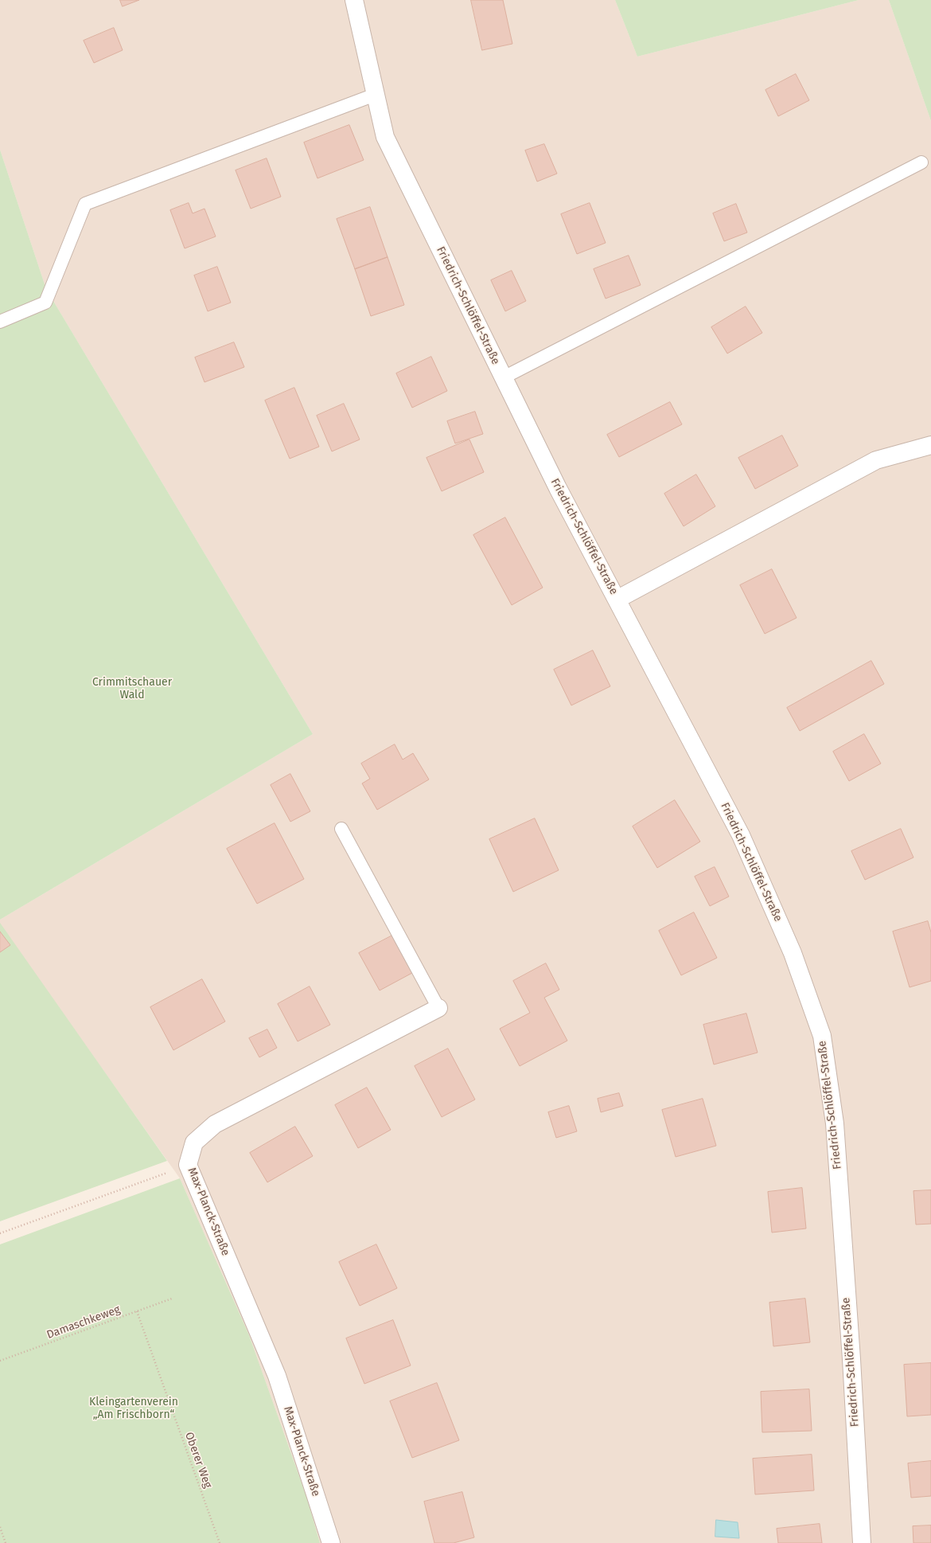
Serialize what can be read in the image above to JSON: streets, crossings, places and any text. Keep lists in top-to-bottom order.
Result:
{
  "streets": {
    "street": ["Friedrich-Schlöffel-Straße", "Max-Planck-Straße"],
    "path": ["Damaschkeweg", "Oberer Weg"]
  },
  "crossings": [
    ["Damaschkeweg", "Oberer Weg"]
  ],
  "parks": ["Crimmitschauer Wald", "Kleingartenverein „Am Frischborn“"]
}
